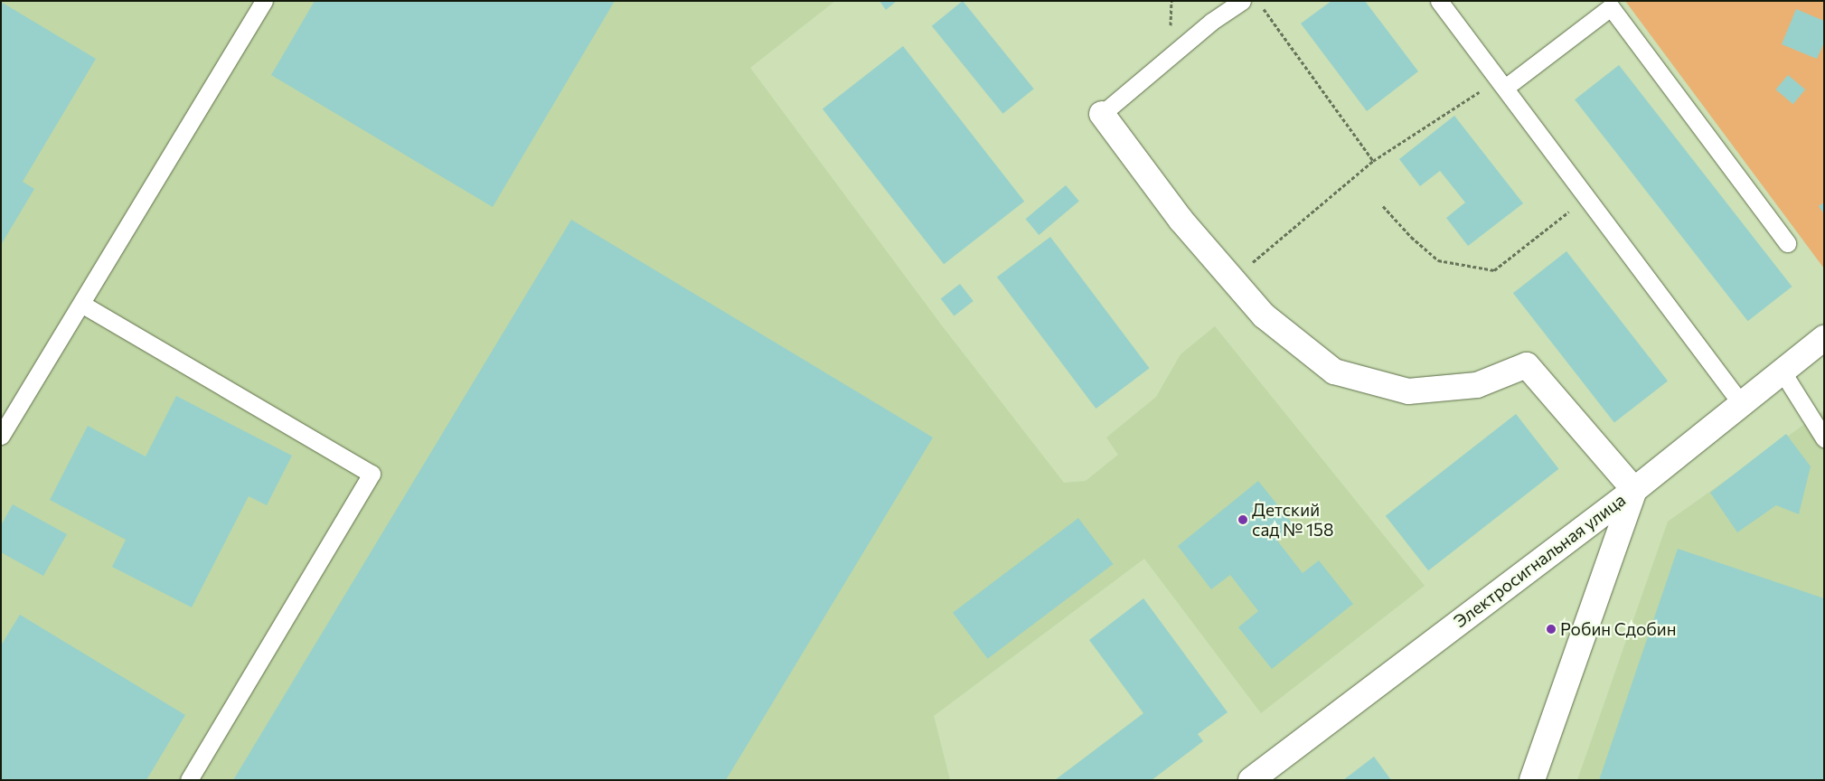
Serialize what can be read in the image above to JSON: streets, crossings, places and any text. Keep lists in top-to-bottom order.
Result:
{
  "streets": {
    "street": ["Электросигнальная улица"]
  },
  "places": ["Детский сад № 158", "Робин Сдобин"]
}
